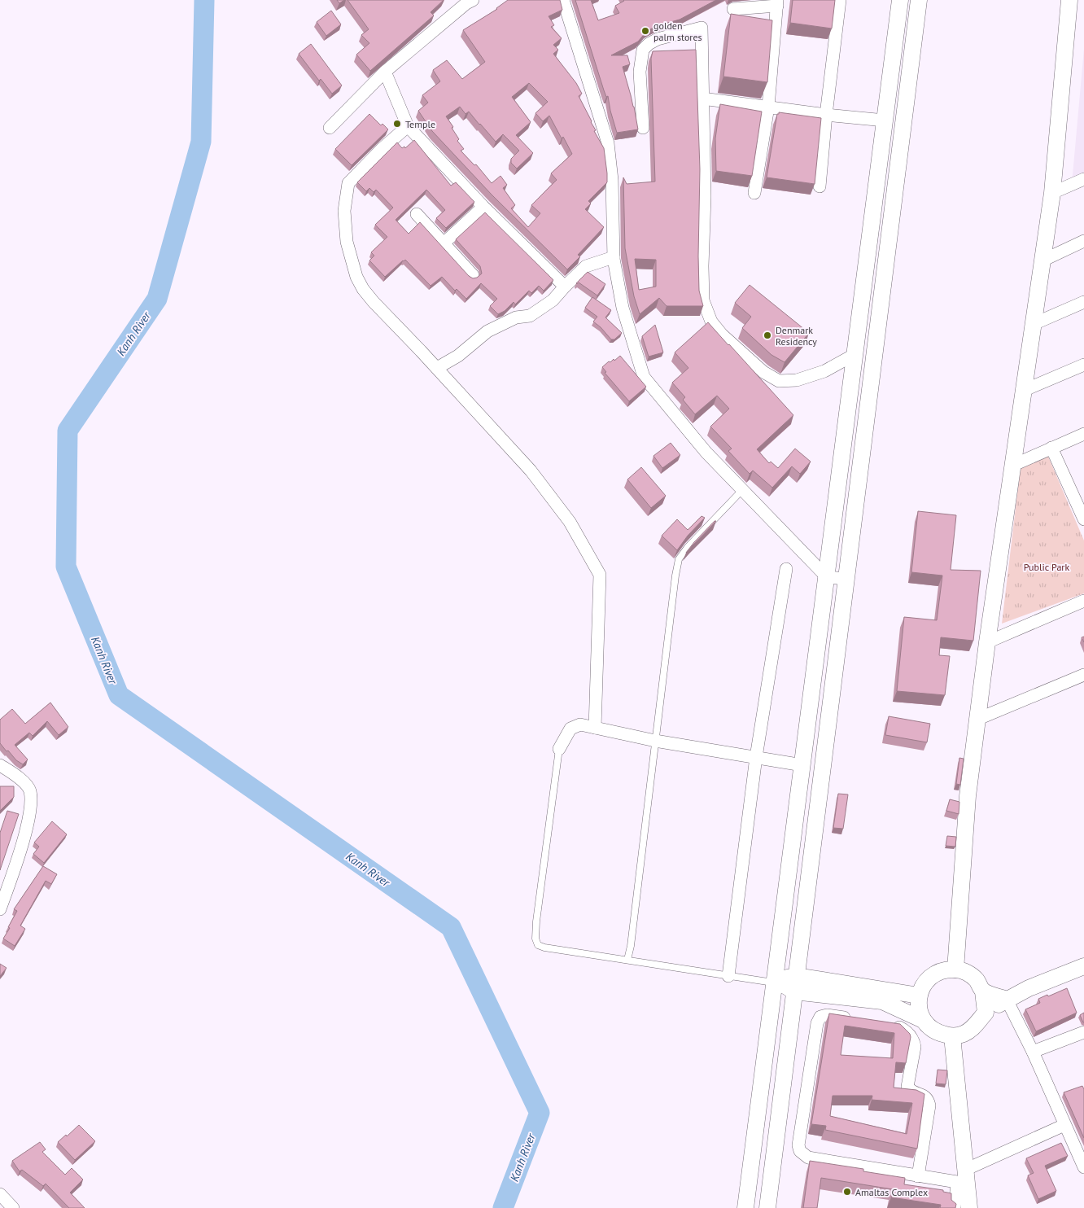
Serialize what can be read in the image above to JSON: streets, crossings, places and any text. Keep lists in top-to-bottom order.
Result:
{
  "water": ["Kanh River"],
  "parks": ["Public Park"],
  "places": [
    "golden palm stores",
    "Temple",
    "Denmark Residency",
    "Amaltas Complex"
  ]
}
